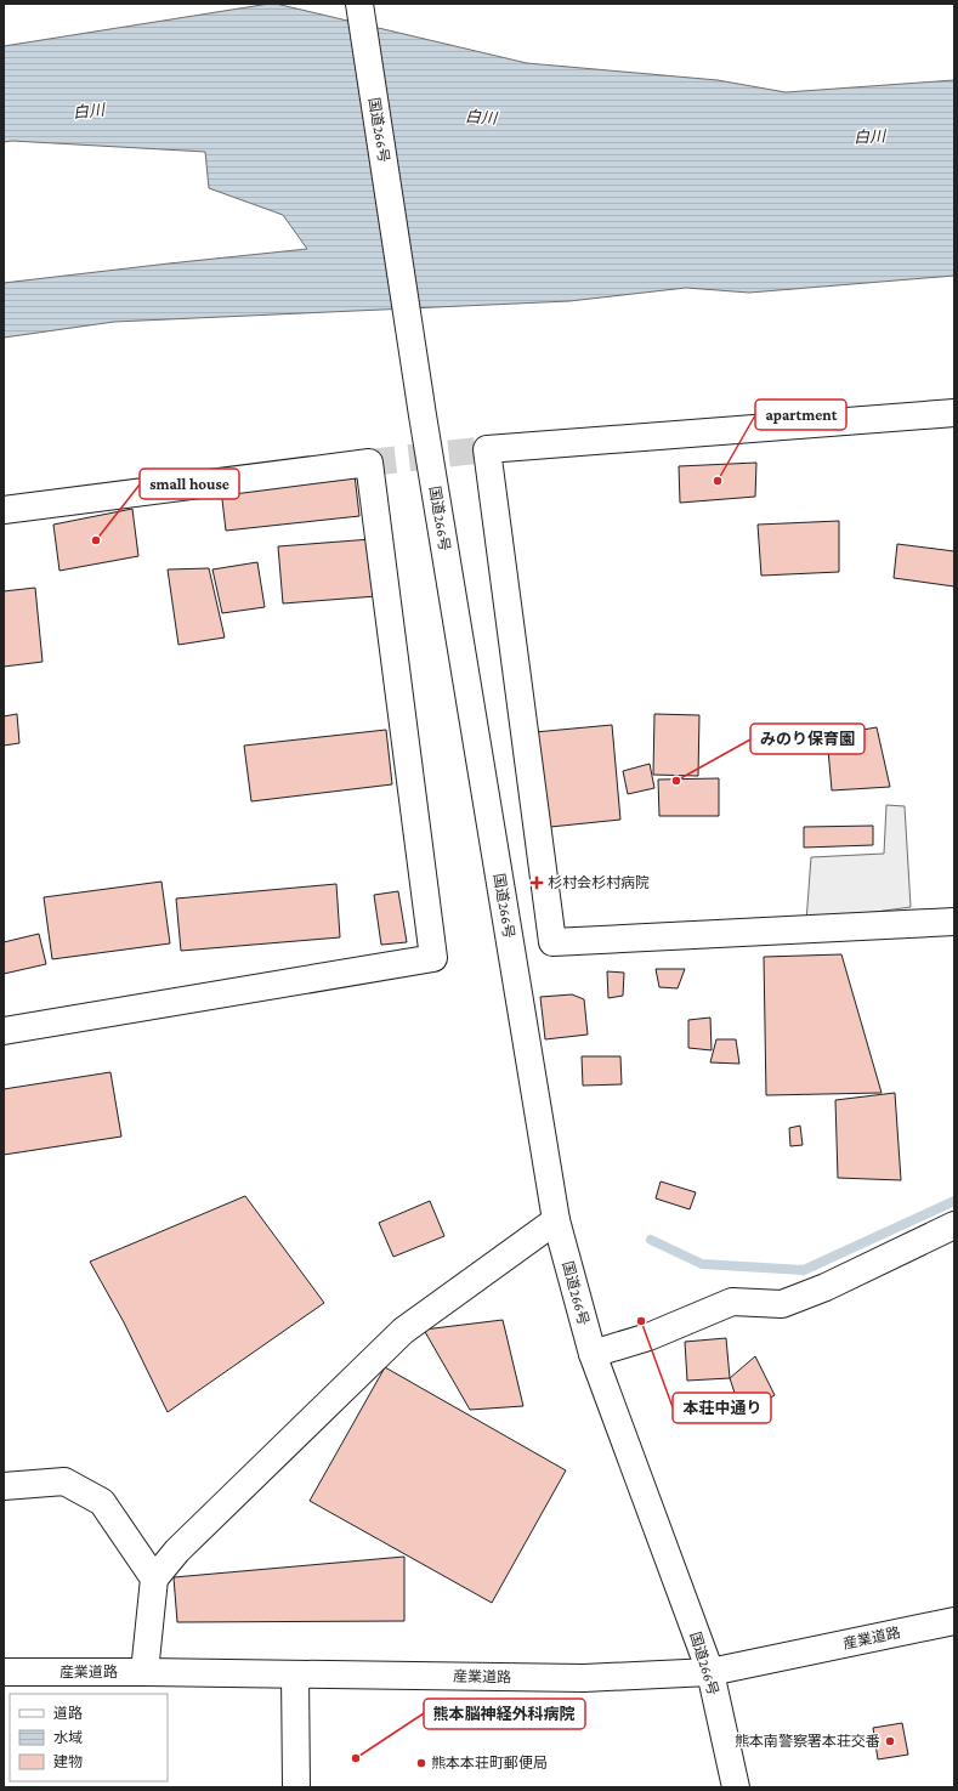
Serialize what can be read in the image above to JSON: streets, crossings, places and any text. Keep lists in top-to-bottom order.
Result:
{
  "streets": {
    "main road": ["国道266号", "産業道路"]
  },
  "crossings": [
    ["国道266号", "産業道路"]
  ],
  "water": ["白川"],
  "places": {
    "other": [
      "apartment",
      "small house",
      "みのり保育園",
      "本荘中通り",
      "熊本南警察署本荘交番",
      "熊本脳神経外科病院",
      "熊本本荘町郵便局"
    ],
    "health": ["杉村会杉村病院"]
  },
  "legend": ["道路", "水域", "建物"]
}
